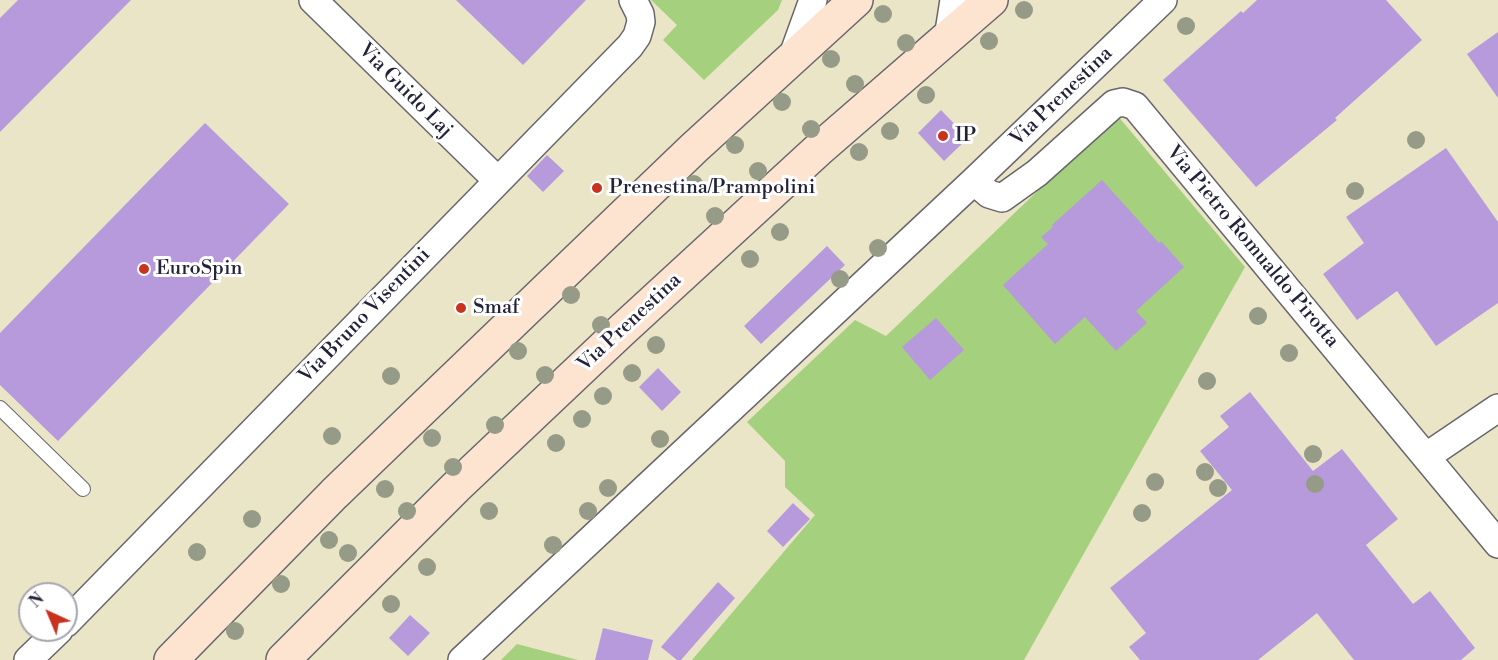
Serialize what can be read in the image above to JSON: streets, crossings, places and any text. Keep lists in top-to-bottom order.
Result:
{
  "streets": {
    "main road": ["Via Prenestina"],
    "street": ["Via Guido Laj", "Via Pietro Romualdo Pirotta", "Via Bruno Visentini"]
  },
  "crossings": [
    ["Via Guido Laj", "Via Bruno Visentini"],
    ["Via Prenestina", "Via Pietro Romualdo Pirotta"]
  ],
  "places": [
    "IP",
    "Prenestina/Prampolini",
    "EuroSpin",
    "Smaf"
  ],
  "north": "top left"
}
